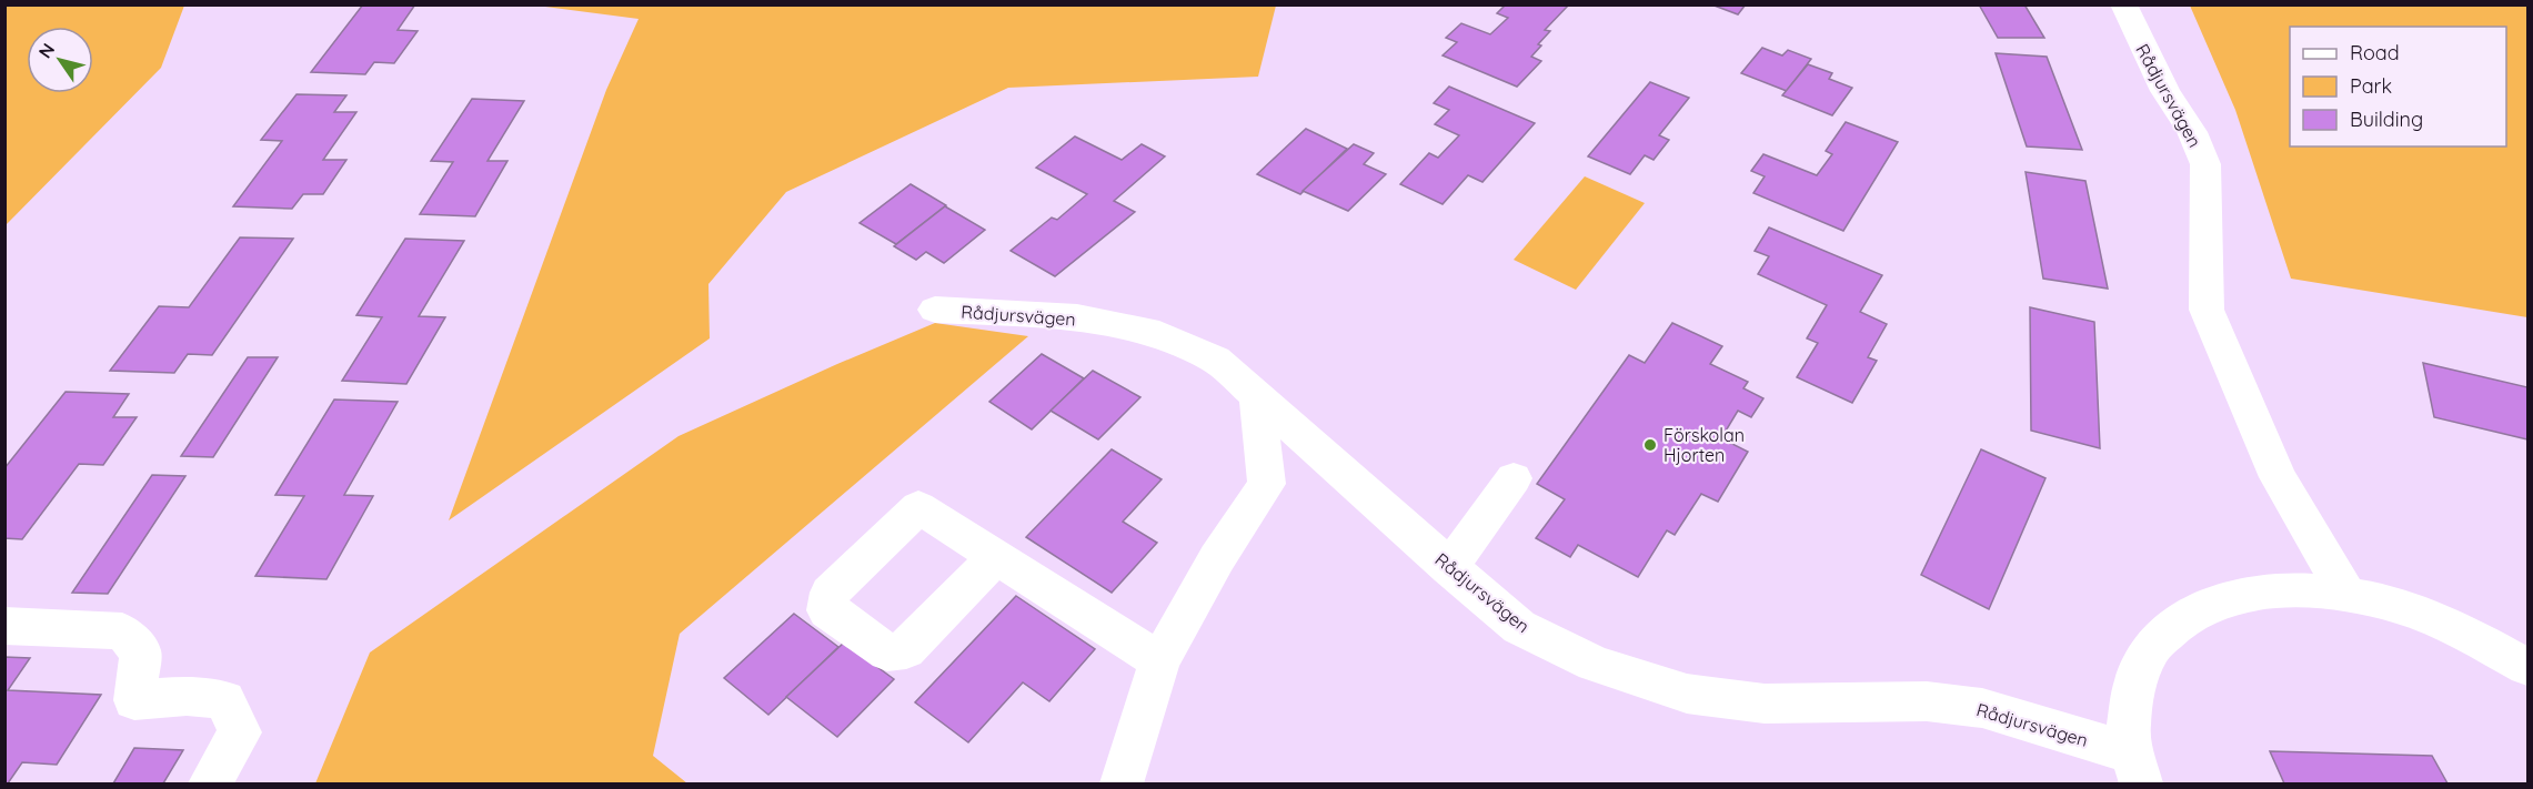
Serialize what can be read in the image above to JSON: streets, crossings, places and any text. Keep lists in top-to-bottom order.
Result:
{
  "streets": {
    "street": ["Rådjursvägen"]
  },
  "places": ["Förskolan Hjorten"],
  "legend": ["Road", "Park", "Building"],
  "north": "top left"
}
